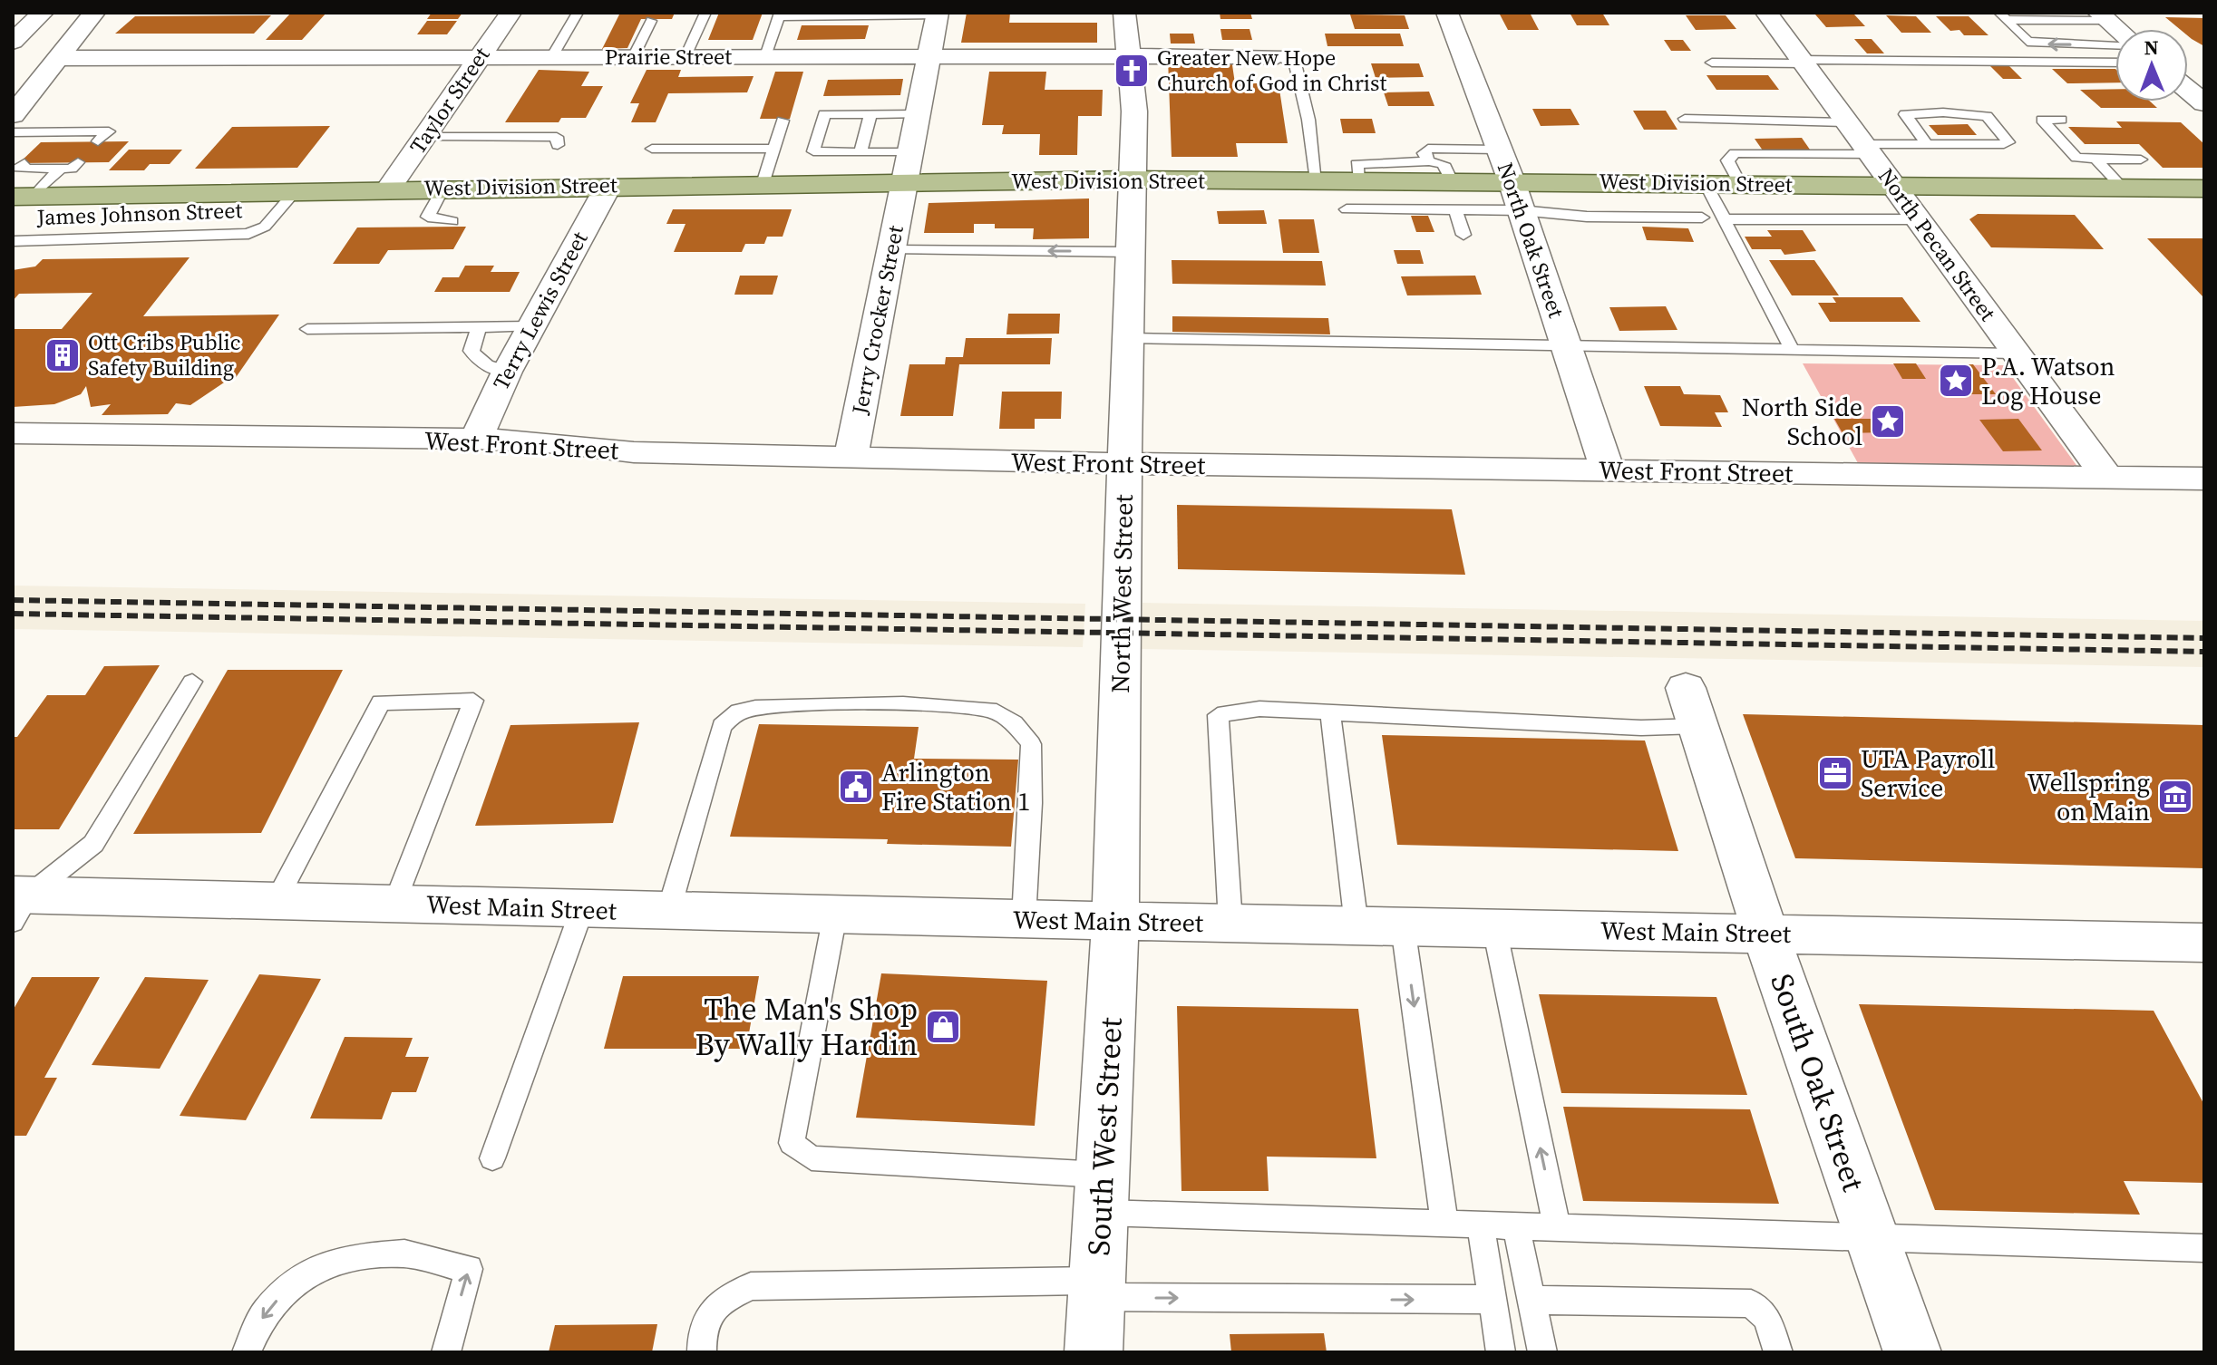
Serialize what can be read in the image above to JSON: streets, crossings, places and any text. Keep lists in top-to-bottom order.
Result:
{
  "streets": {
    "main road": ["West Division Street"],
    "street": [
      "Prairie Street",
      "Taylor Street",
      "North Oak Street",
      "North Pecan Street",
      "Terry Lewis Street",
      "Jerry Crocker Street",
      "West Front Street",
      "North West Street",
      "West Main Street",
      "South Oak Street",
      "South West Street"
    ],
    "lane": ["James Johnson Street"]
  },
  "crossings": [
    ["Prairie Street", "Taylor Street"],
    ["Prairie Street", "Jerry Crocker Street"],
    ["Prairie Street", "North West Street"],
    ["Taylor Street", "West Division Street"],
    ["West Division Street", "James Johnson Street"],
    ["West Division Street", "North Oak Street"],
    ["West Division Street", "North Pecan Street"],
    ["West Division Street", "Terry Lewis Street"],
    ["West Division Street", "Jerry Crocker Street"],
    ["West Division Street", "North West Street"],
    ["North Oak Street", "West Front Street"],
    ["North Pecan Street", "West Front Street"],
    ["Terry Lewis Street", "West Front Street"],
    ["Jerry Crocker Street", "West Front Street"],
    ["West Front Street", "North West Street"],
    ["North West Street", "West Main Street"],
    ["North West Street", "South West Street"],
    ["West Main Street", "South Oak Street"],
    ["West Main Street", "South West Street"]
  ],
  "places": {
    "church": ["Greater New Hope Church of God in Christ"],
    "building": ["Ott Cribs Public Safety Building"],
    "place": ["P.A. Watson Log House", "North Side School"],
    "office": ["UTA Payroll Service"],
    "public building": ["Arlington Fire Station 1"],
    "museum": ["Wellspring on Main"],
    "shop": ["The Man's Shop By Wally Hardin"]
  },
  "north": "top"
}
